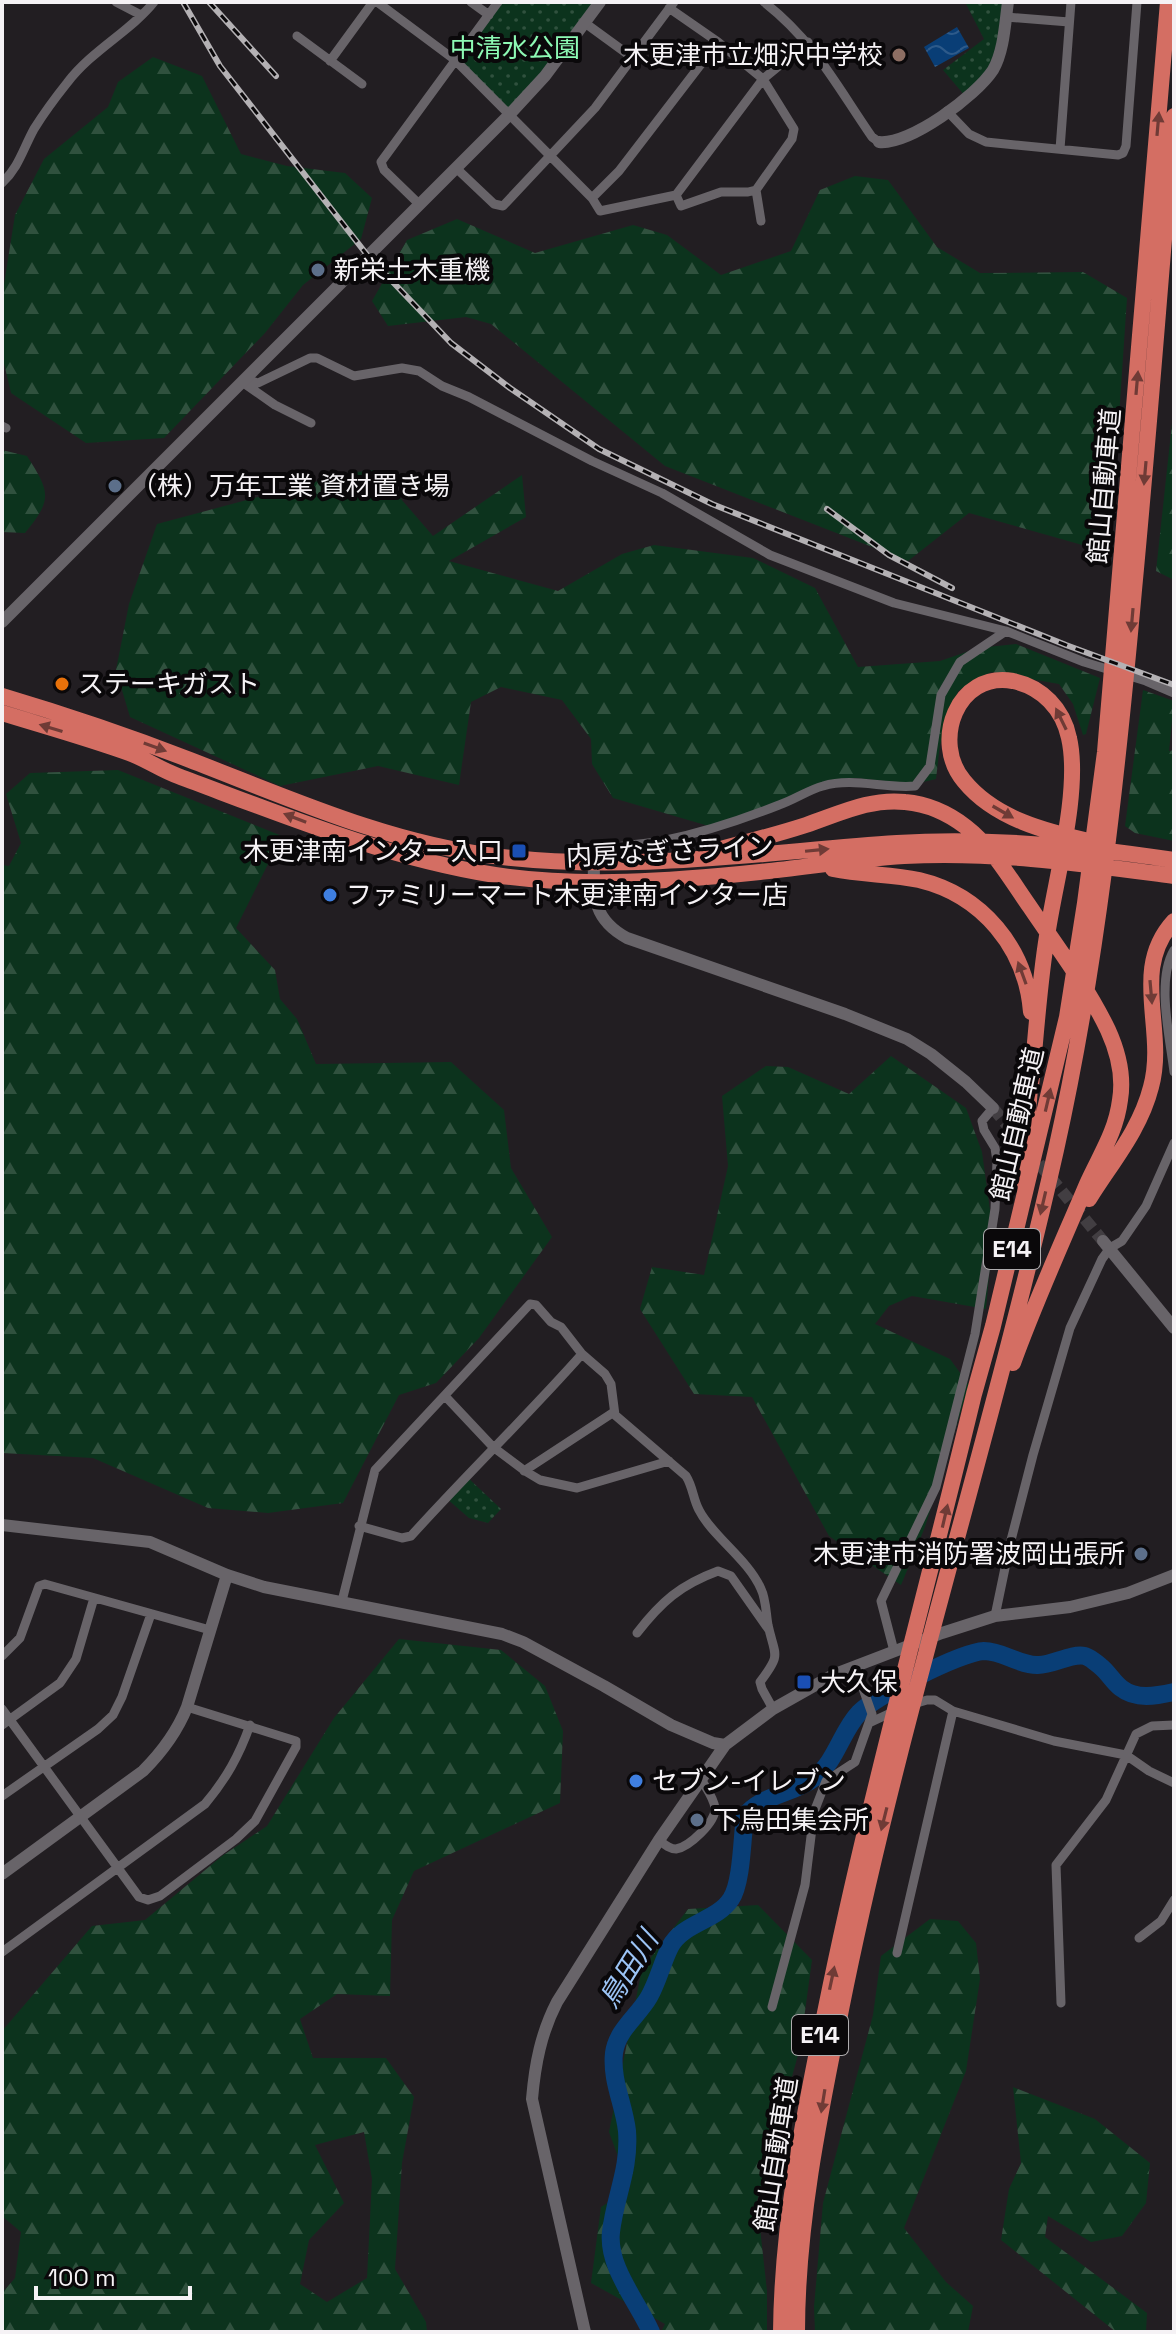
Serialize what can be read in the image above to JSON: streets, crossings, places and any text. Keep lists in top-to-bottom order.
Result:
{
  "streets": {
    "highway": ["館山自動車道", "内房なぎさライン", "E14"]
  },
  "water": ["鳥田川"],
  "parks": ["中清水公園"],
  "places": {
    "other": [
      "木更津市立畑沢中学校",
      "新栄土木重機",
      "（株）万年工業 資材置き場",
      "ステーキガスト",
      "ファミリーマート木更津南インター店",
      "木更津市消防署波岡出張所",
      "セブン-イレブン",
      "下烏田集会所"
    ],
    "transit": ["木更津南インター入口", "大久保"]
  },
  "scale_bar": "100 m"
}
